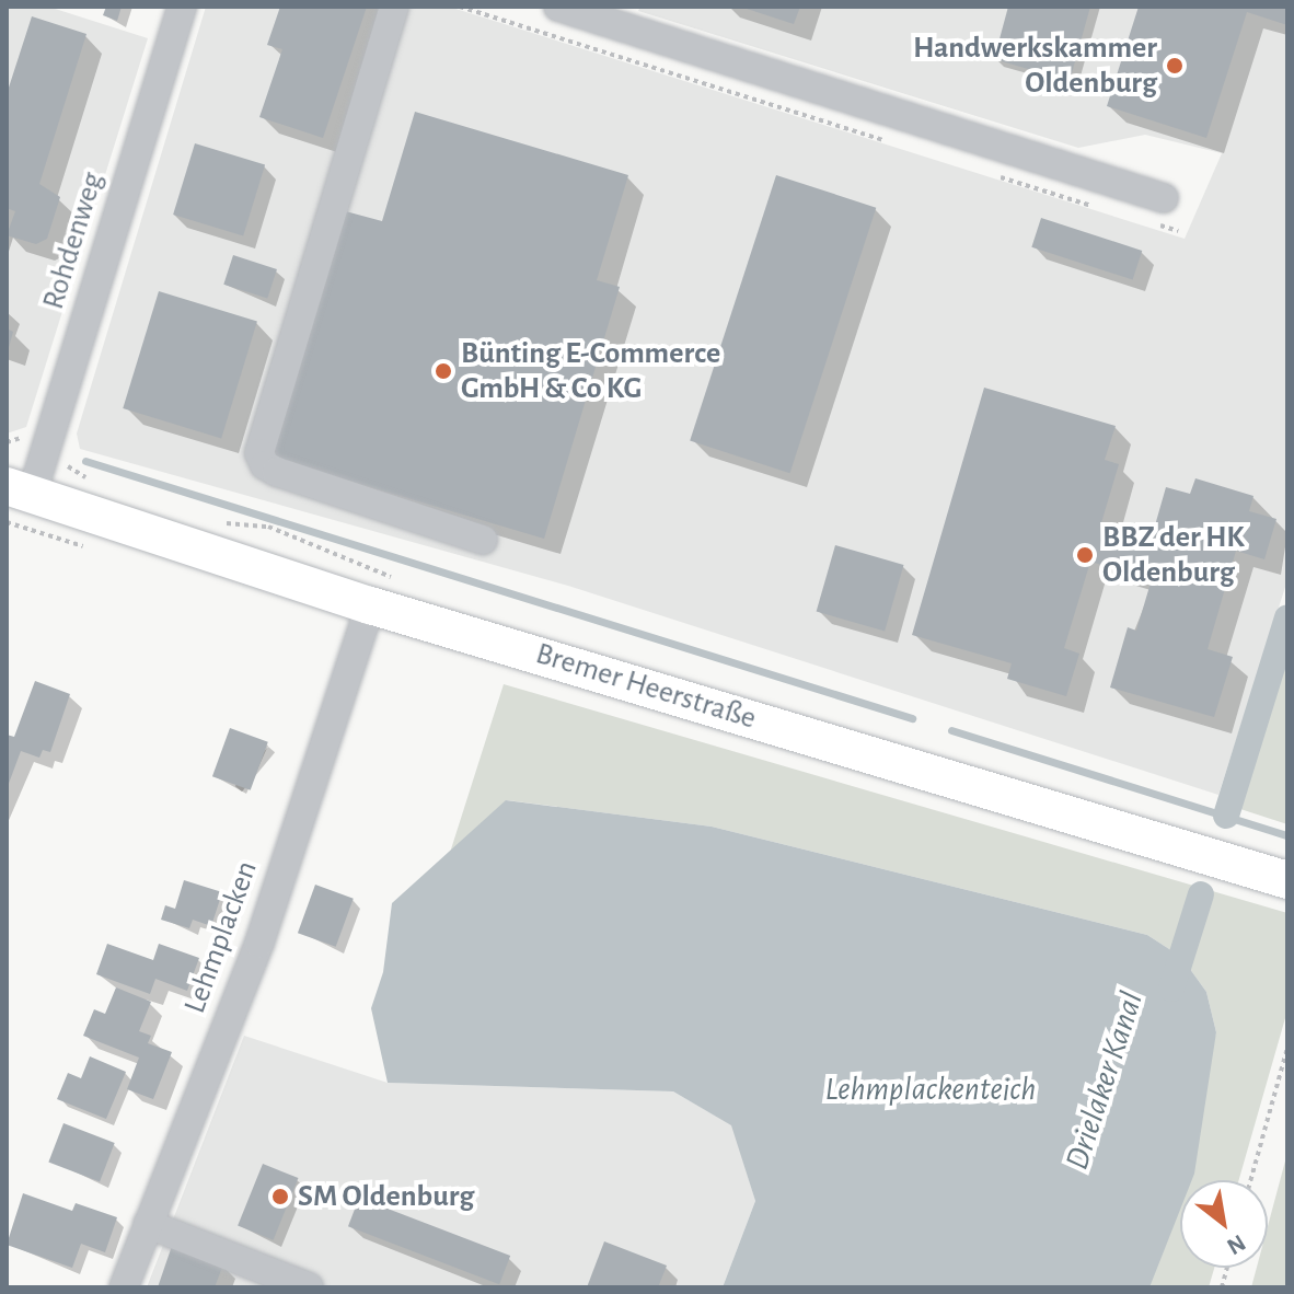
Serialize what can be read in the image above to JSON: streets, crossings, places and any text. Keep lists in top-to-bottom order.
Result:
{
  "streets": {
    "main road": ["Bremer Heerstraße"],
    "street": ["Rohdenweg", "Lehmplacken"]
  },
  "crossings": [
    ["Rohdenweg", "Bremer Heerstraße"],
    ["Bremer Heerstraße", "Lehmplacken"]
  ],
  "water": ["Drielaker Kanal", "Lehmplackenteich"],
  "places": [
    "Handwerkskammer Oldenburg",
    "Bünting E-Commerce GmbH & Co KG",
    "BBZ der HK Oldenburg",
    "SM Oldenburg"
  ],
  "north": "bottom right"
}
